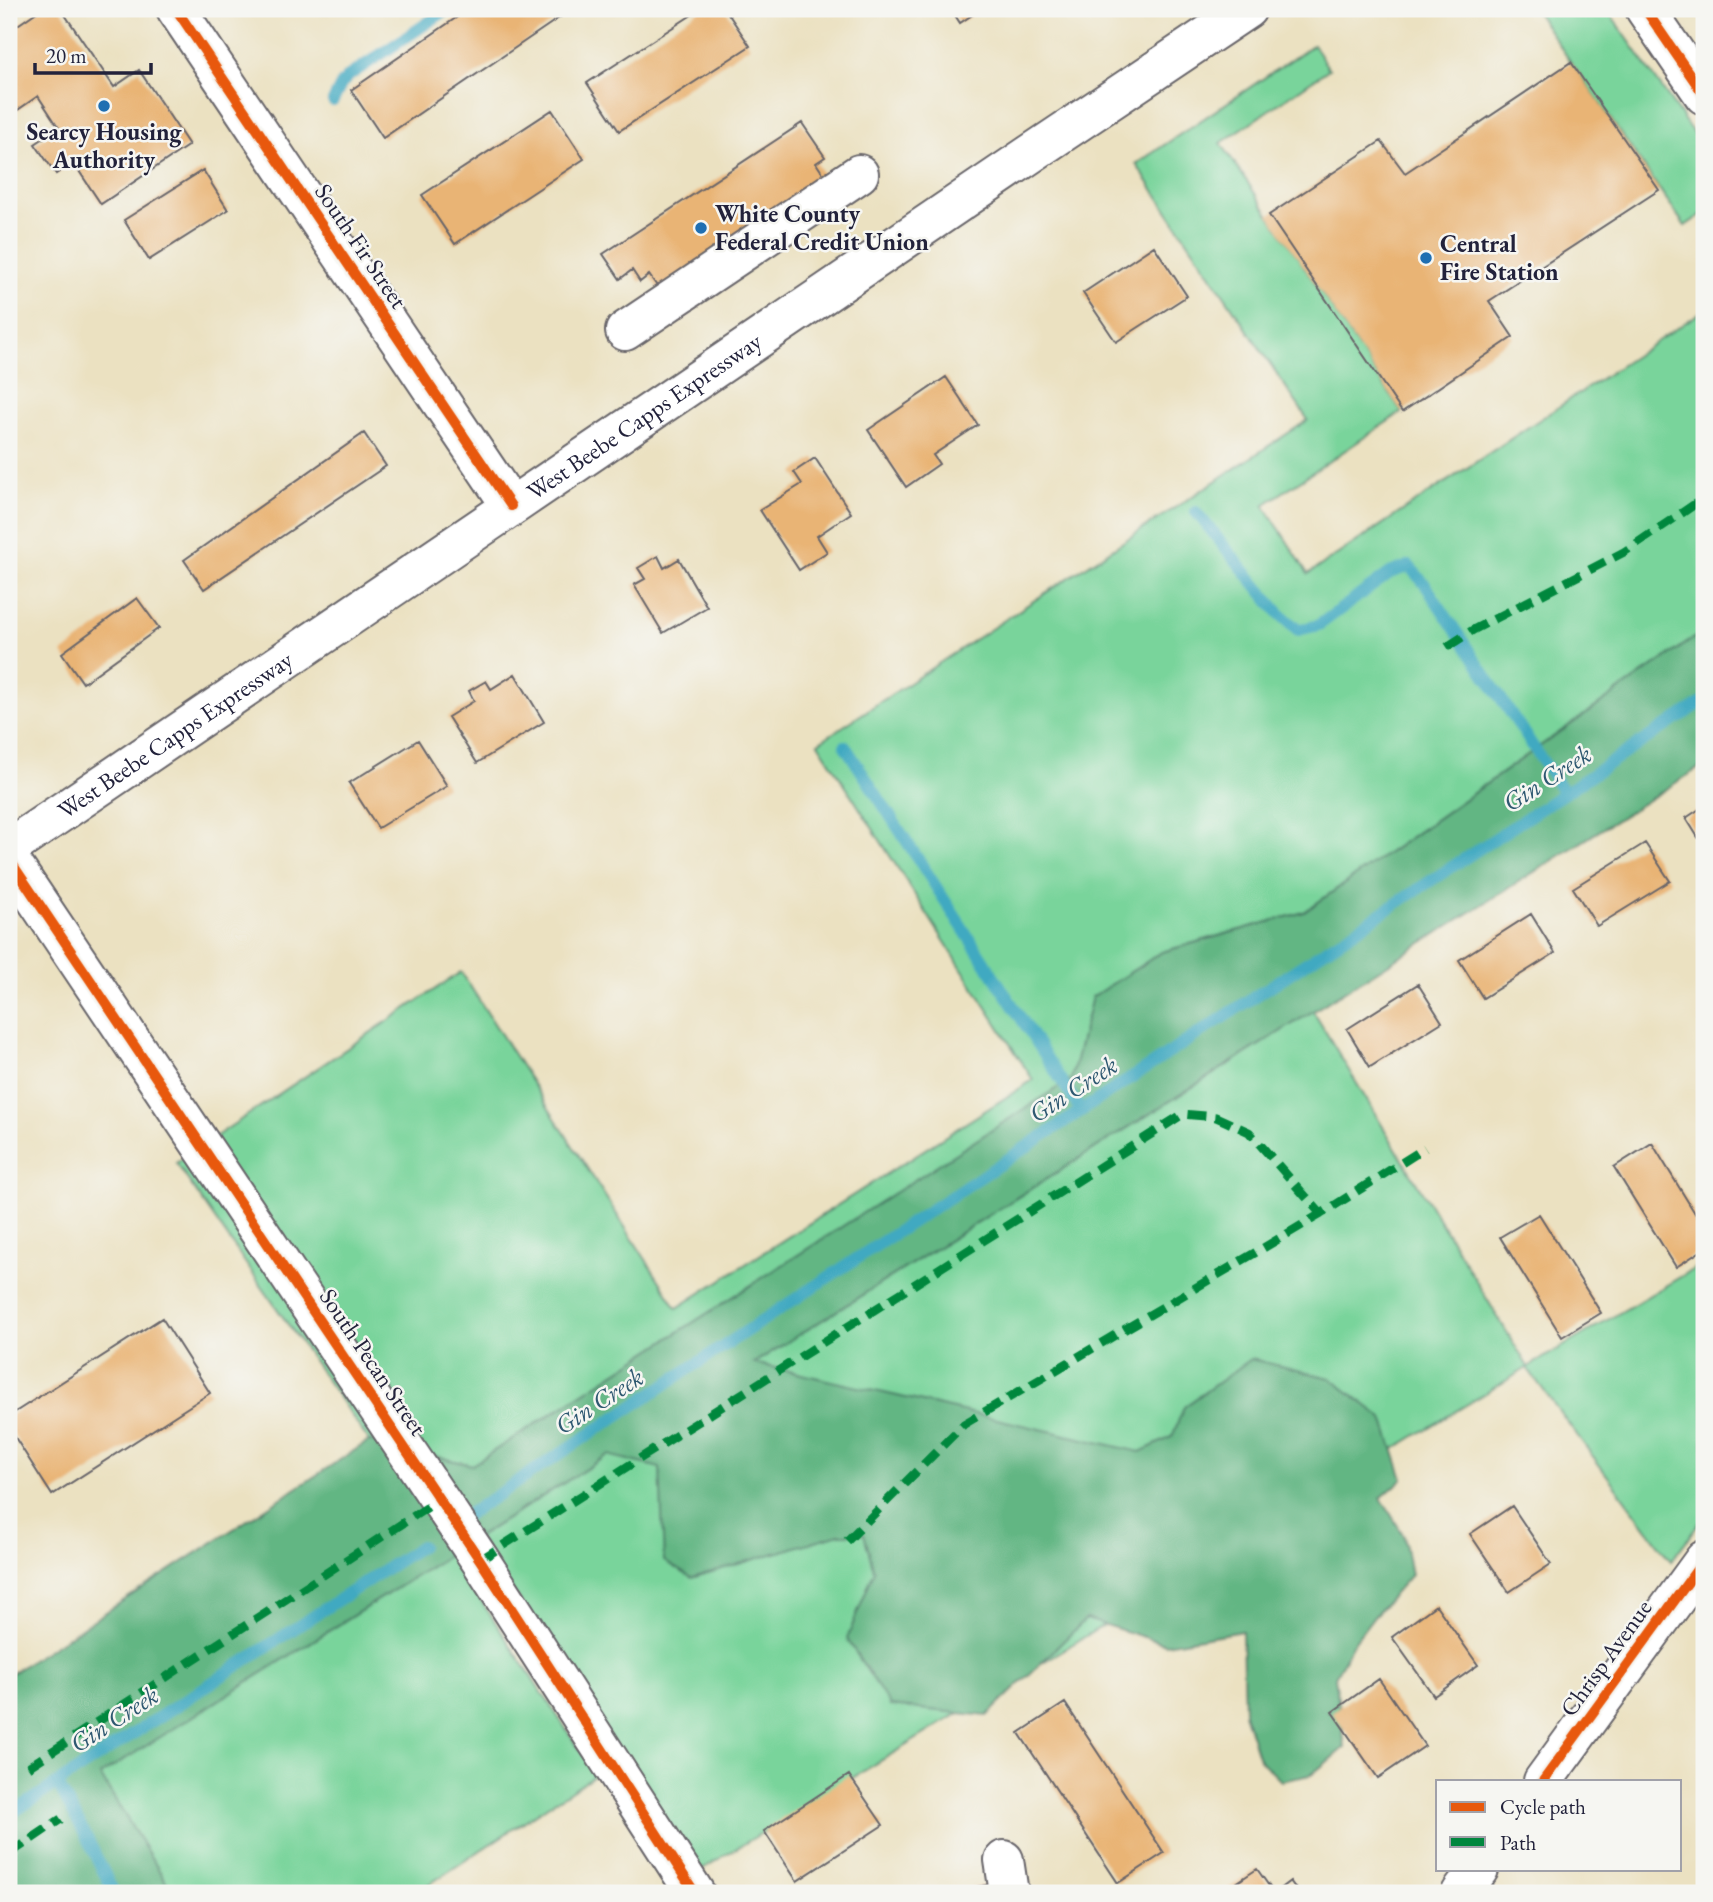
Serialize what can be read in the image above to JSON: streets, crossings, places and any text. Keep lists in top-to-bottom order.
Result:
{
  "streets": {
    "street": [
      "South Fir Street",
      "West Beebe Capps Expressway",
      "South Pecan Street",
      "Chrisp Avenue"
    ]
  },
  "crossings": [
    ["South Fir Street", "West Beebe Capps Expressway"]
  ],
  "water": ["Gin Creek"],
  "places": ["Searcy Housing Authority", "White County Federal Credit Union", "Central Fire Station"],
  "legend": ["Cycle path", "Path"],
  "scale_bar": "20 m"
}
